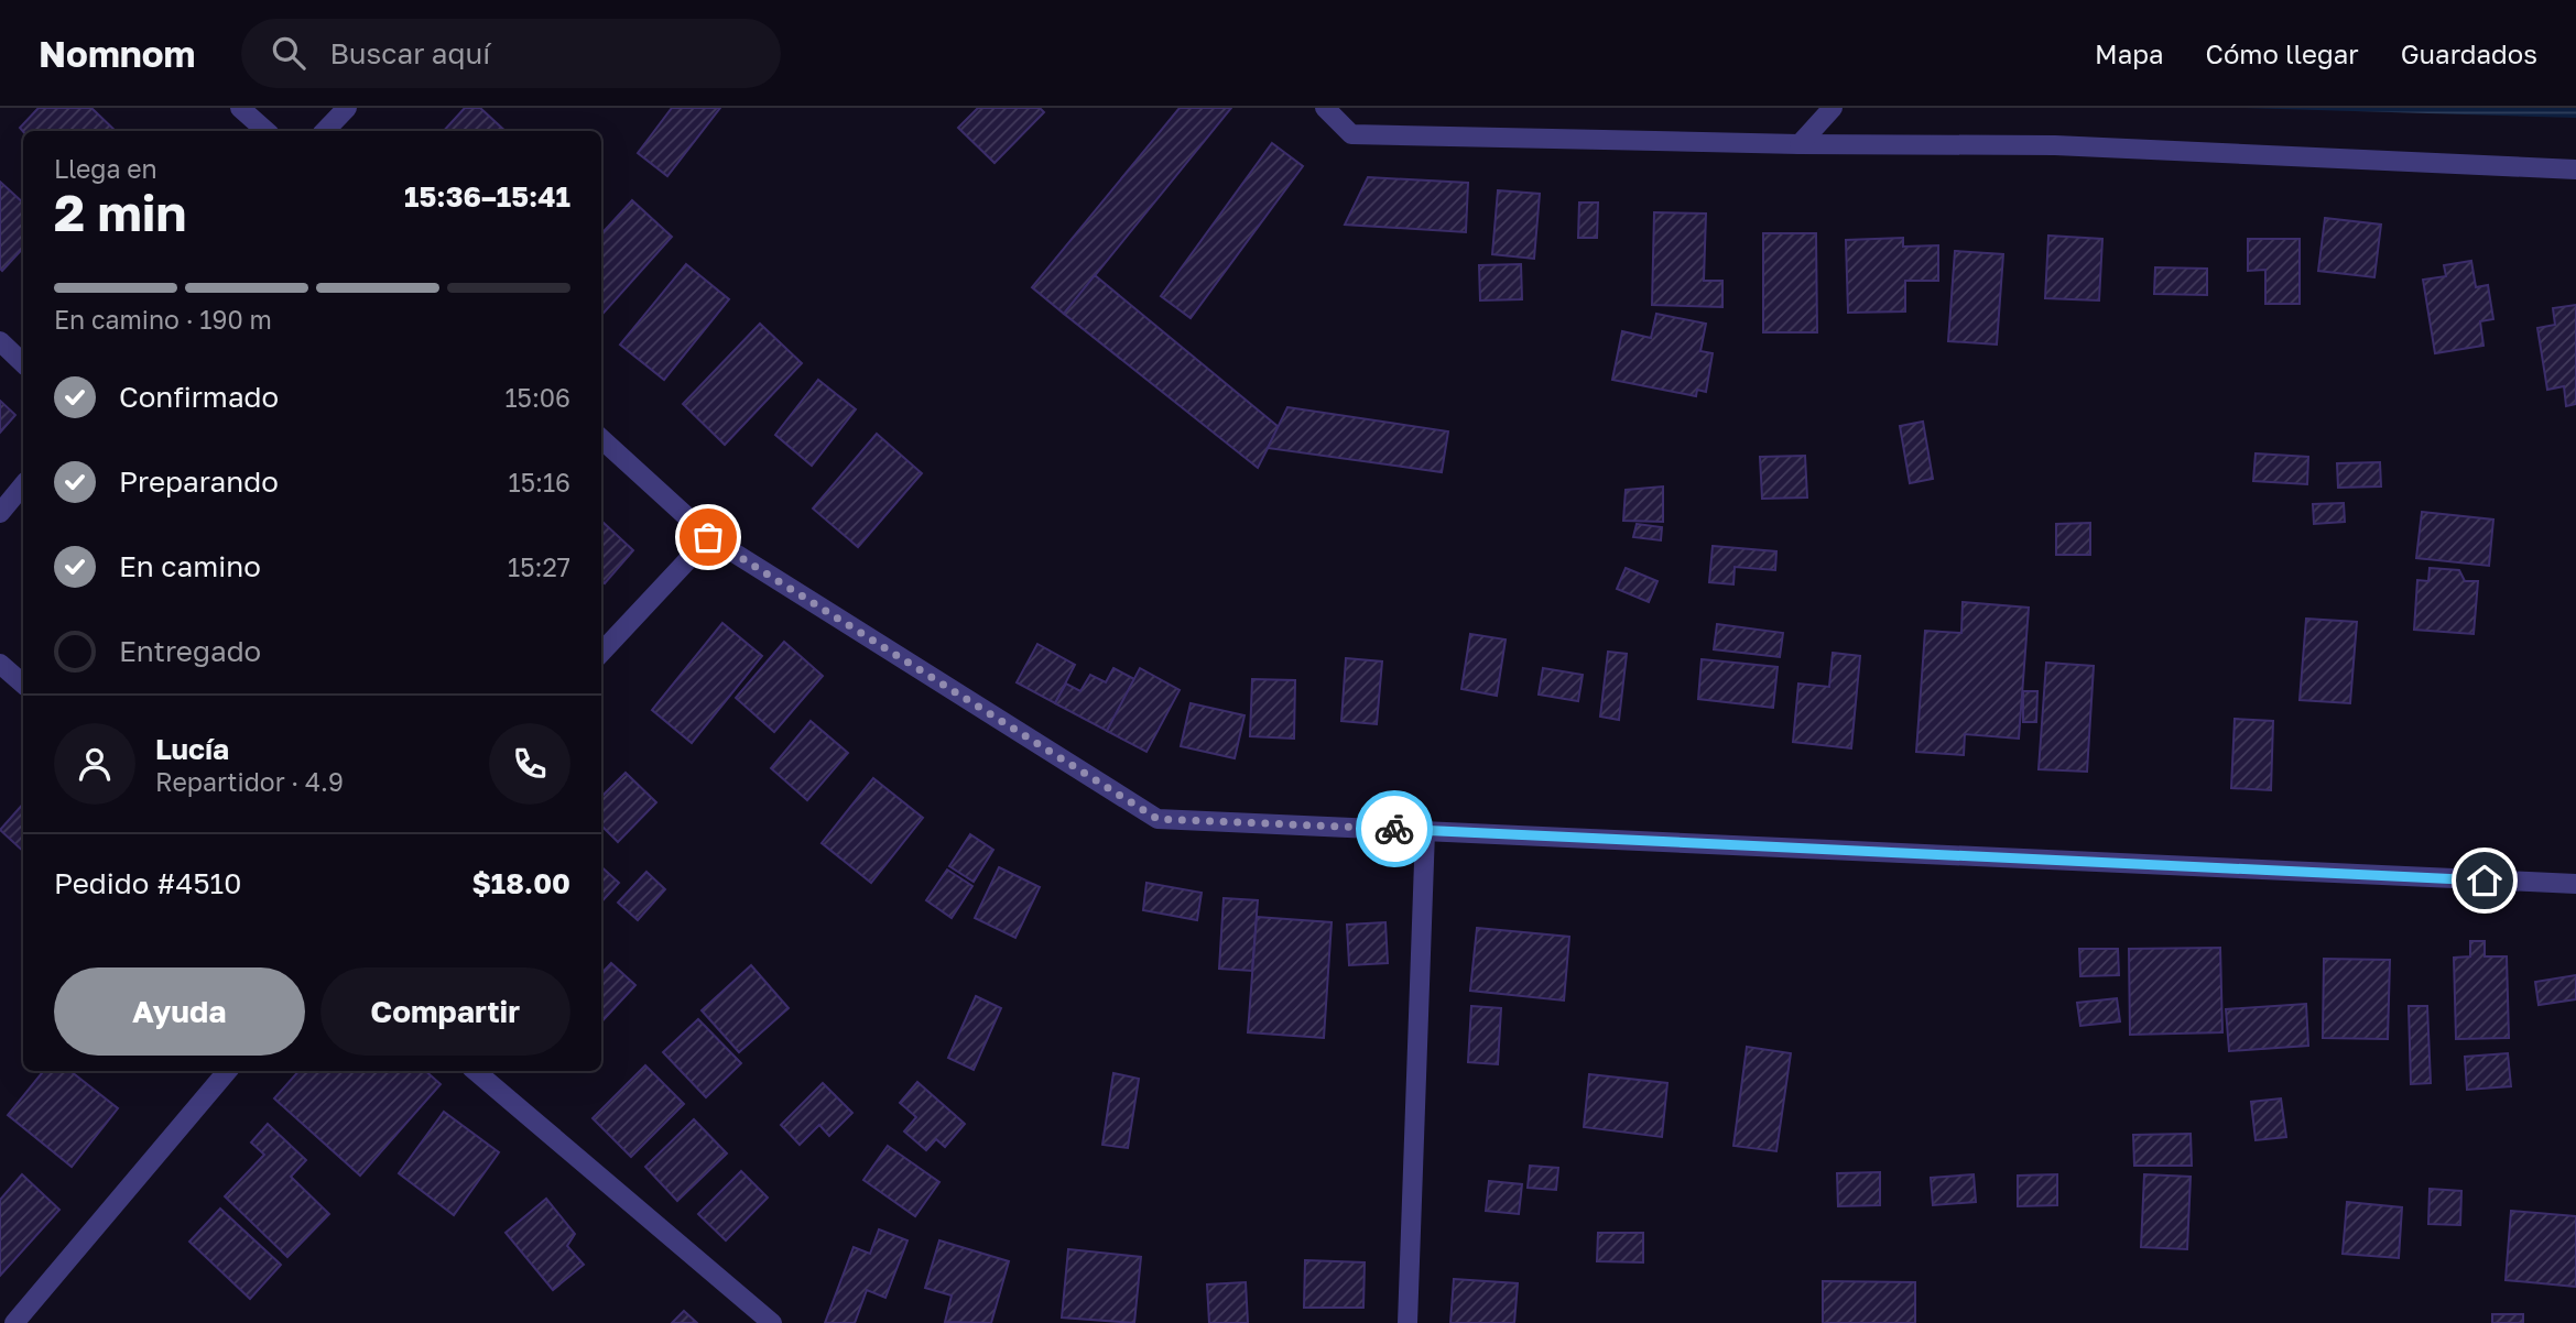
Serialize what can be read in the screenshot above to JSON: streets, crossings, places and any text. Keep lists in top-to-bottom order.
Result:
{
  "page": {
    "header": "Nomnom",
    "search": "Buscar aquí",
    "nav": ["Mapa", "Cómo llegar", "Guardados"],
    "heading": ["2 min", "Llega en", "15:36–15:41"],
    "panel": [
      "Lucía",
      "Repartidor · 4.9",
      "Pedido #4510",
      "$18.00"
    ],
    "bar": "En camino · 190 m",
    "list": [
      ["Confirmado", "15:06"],
      ["Preparando", "15:16"],
      ["En camino", "15:27"],
      "Entregado"
    ],
    "buttons": ["Ayuda", "Compartir"]
  }
}
